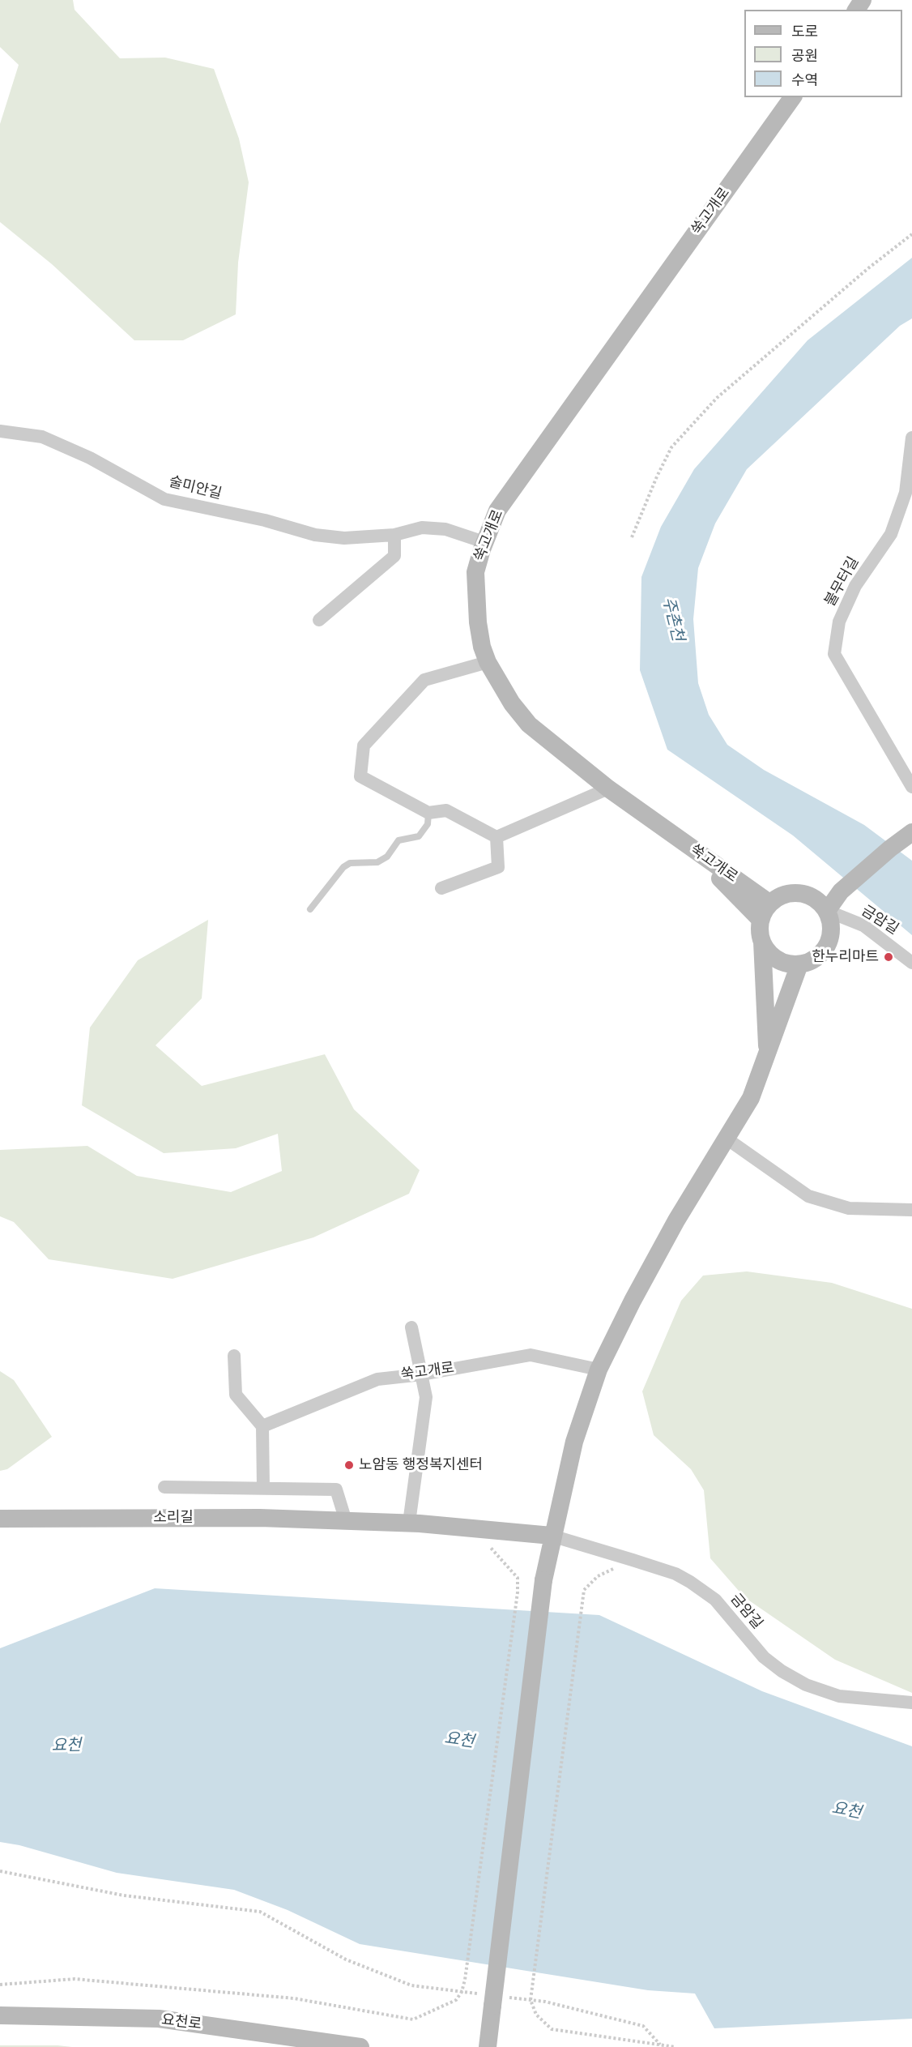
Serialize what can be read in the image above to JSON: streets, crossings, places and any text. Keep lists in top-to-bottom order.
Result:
{
  "streets": {
    "street": [
      "쑥고개로",
      "술미안길",
      "불무터길",
      "금암길",
      "소리길",
      "요천로"
    ]
  },
  "crossings": [
    ["쑥고개로", "술미안길"],
    ["쑥고개로", "금암길"],
    ["금암길", "소리길"]
  ],
  "water": ["주촌천", "요천"],
  "places": ["한누리마트", "노암동 행정복지센터"],
  "legend": ["도로", "공원", "수역"]
}
